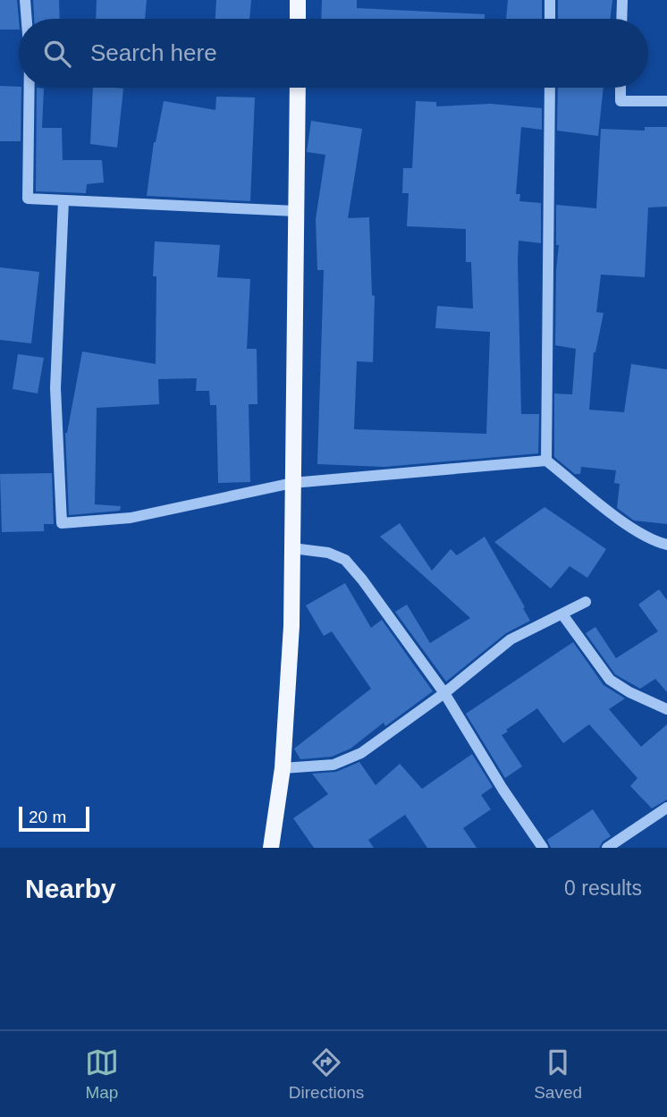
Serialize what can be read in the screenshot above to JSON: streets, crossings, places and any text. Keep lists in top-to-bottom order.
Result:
{
  "scale_bar": "20 m",
  "page": {
    "search": "Search here",
    "scale": "20 m",
    "heading": ["Nearby", "0 results"],
    "nav": ["Map", "Directions", "Saved"]
  }
}
